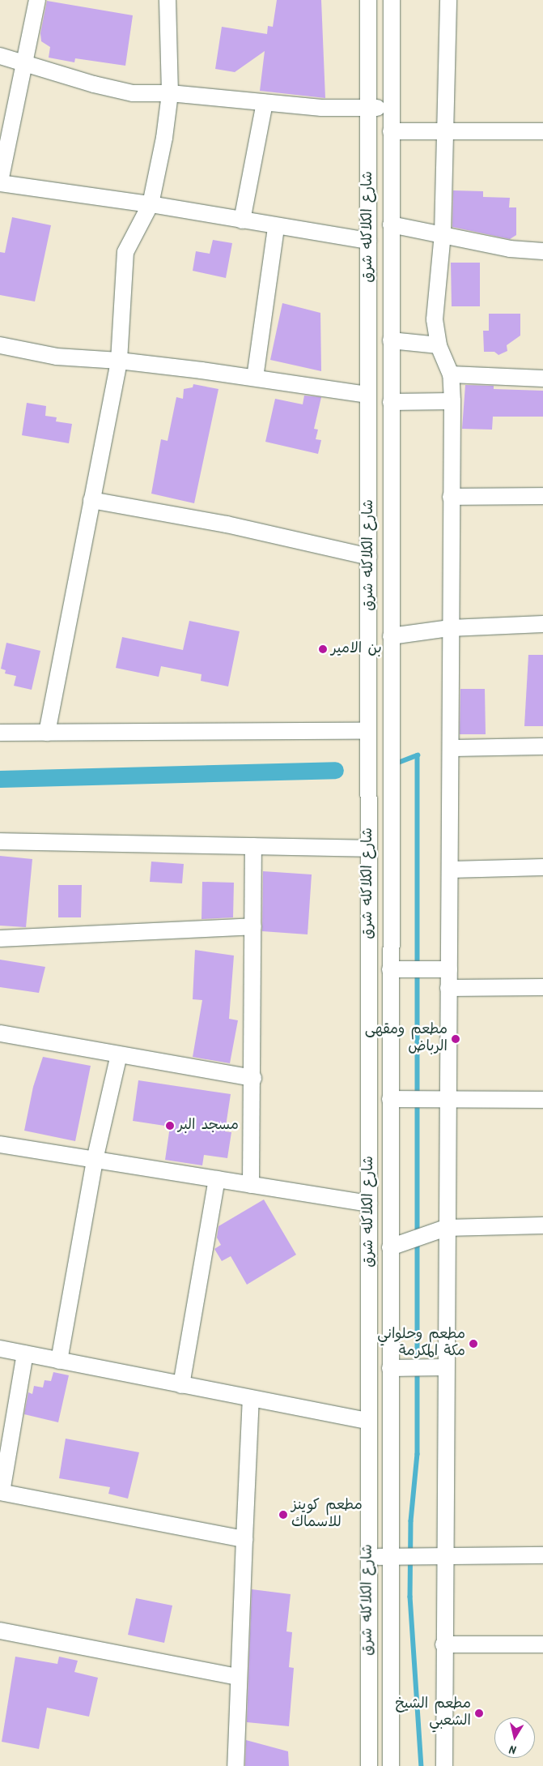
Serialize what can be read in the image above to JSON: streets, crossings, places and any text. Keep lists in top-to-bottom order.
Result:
{
  "streets": {
    "street": ["شارع الكلاكله شرق"]
  },
  "places": [
    "بن الامير",
    "مطعم ومقهى الرباض",
    "مسجد البر",
    "مطعم وحلواني مكة المكرمة",
    "مطعم كوينز للاسماك",
    "مطعم الشيخ الشعبي"
  ],
  "north": "bottom"
}
